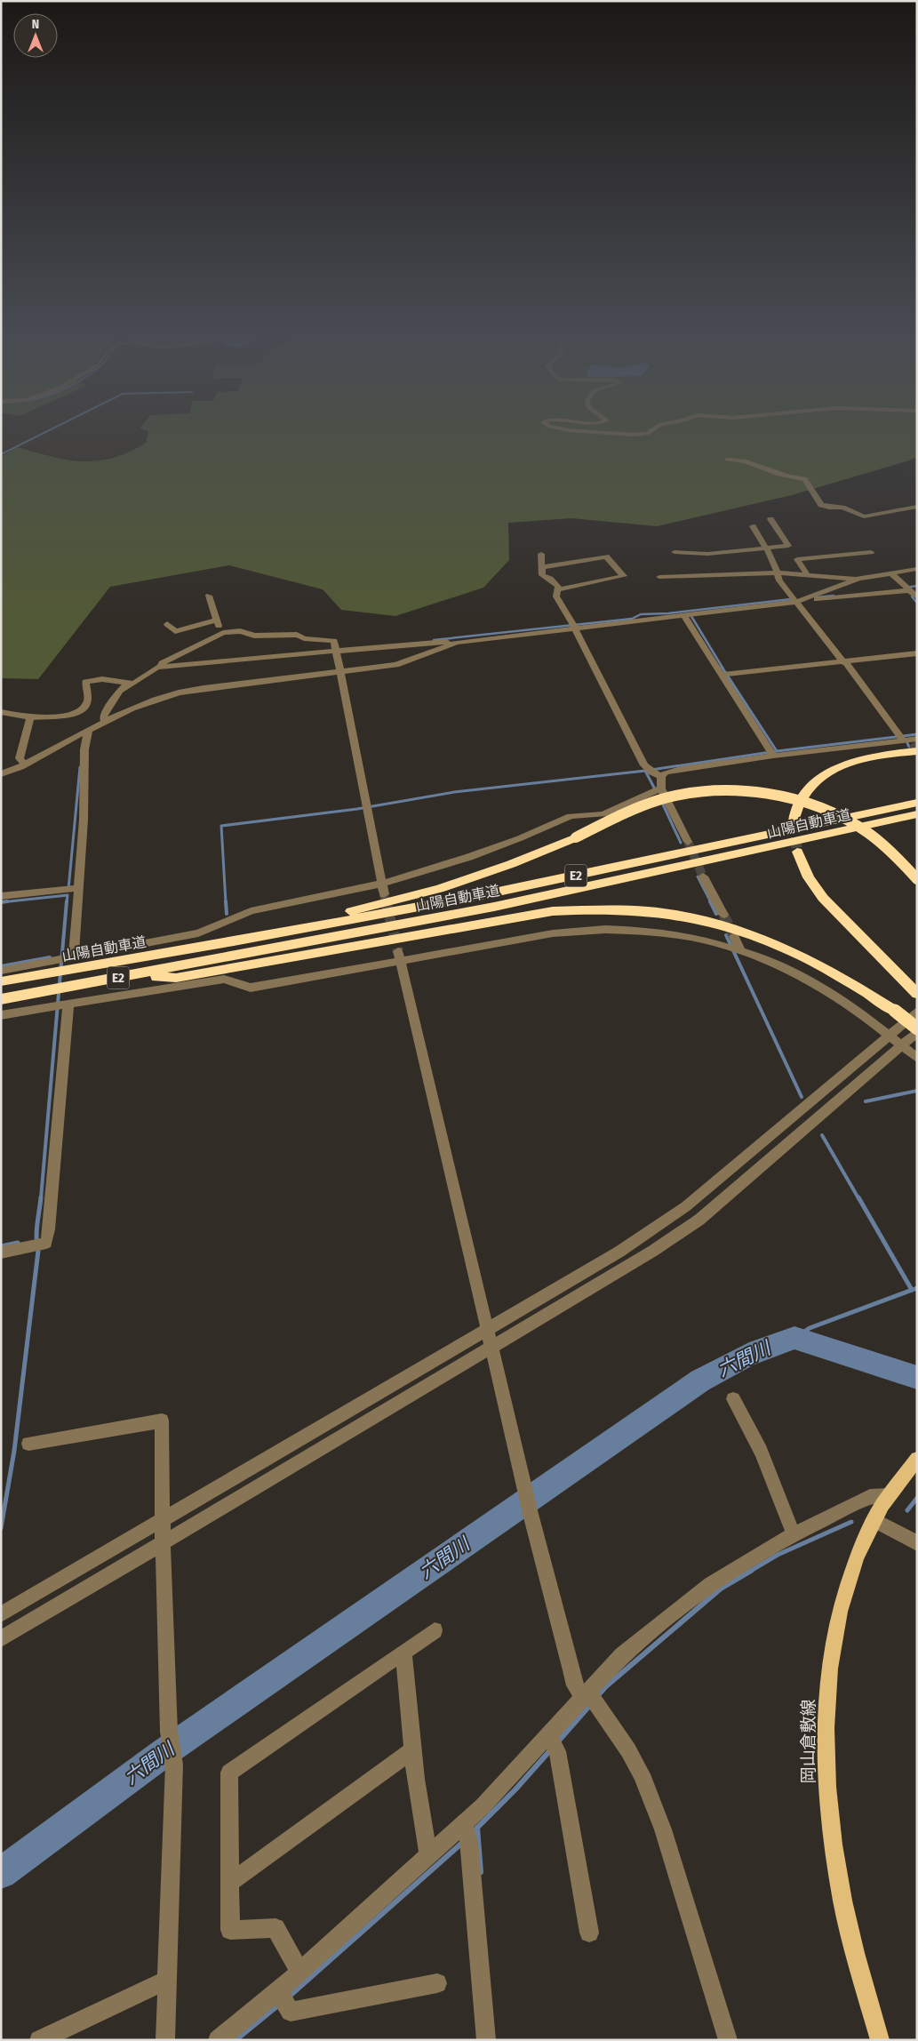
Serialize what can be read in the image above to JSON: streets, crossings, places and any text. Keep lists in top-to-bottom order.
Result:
{
  "streets": {
    "highway": ["山陽自動車道", "E2"],
    "main road": ["岡山倉敷線"]
  },
  "water": ["六間川"],
  "north": "top"
}
